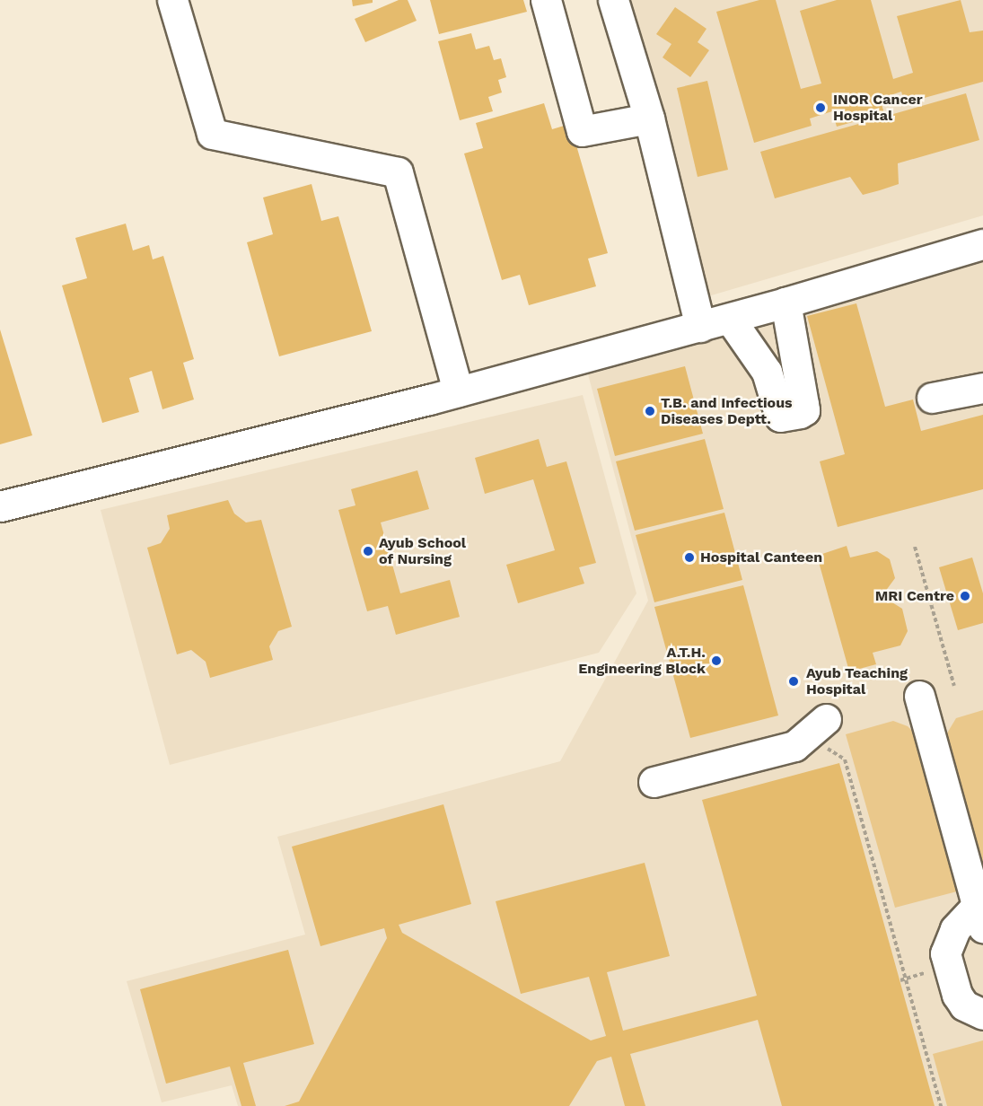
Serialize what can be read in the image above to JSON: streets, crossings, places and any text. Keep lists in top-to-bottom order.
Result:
{
  "places": [
    "INOR Cancer Hospital",
    "T.B. and Infectious Diseases Deptt.",
    "Ayub School of Nursing",
    "Hospital Canteen",
    "MRI Centre",
    "A.T.H. Engineering Block",
    "Ayub Teaching Hospital"
  ]
}
